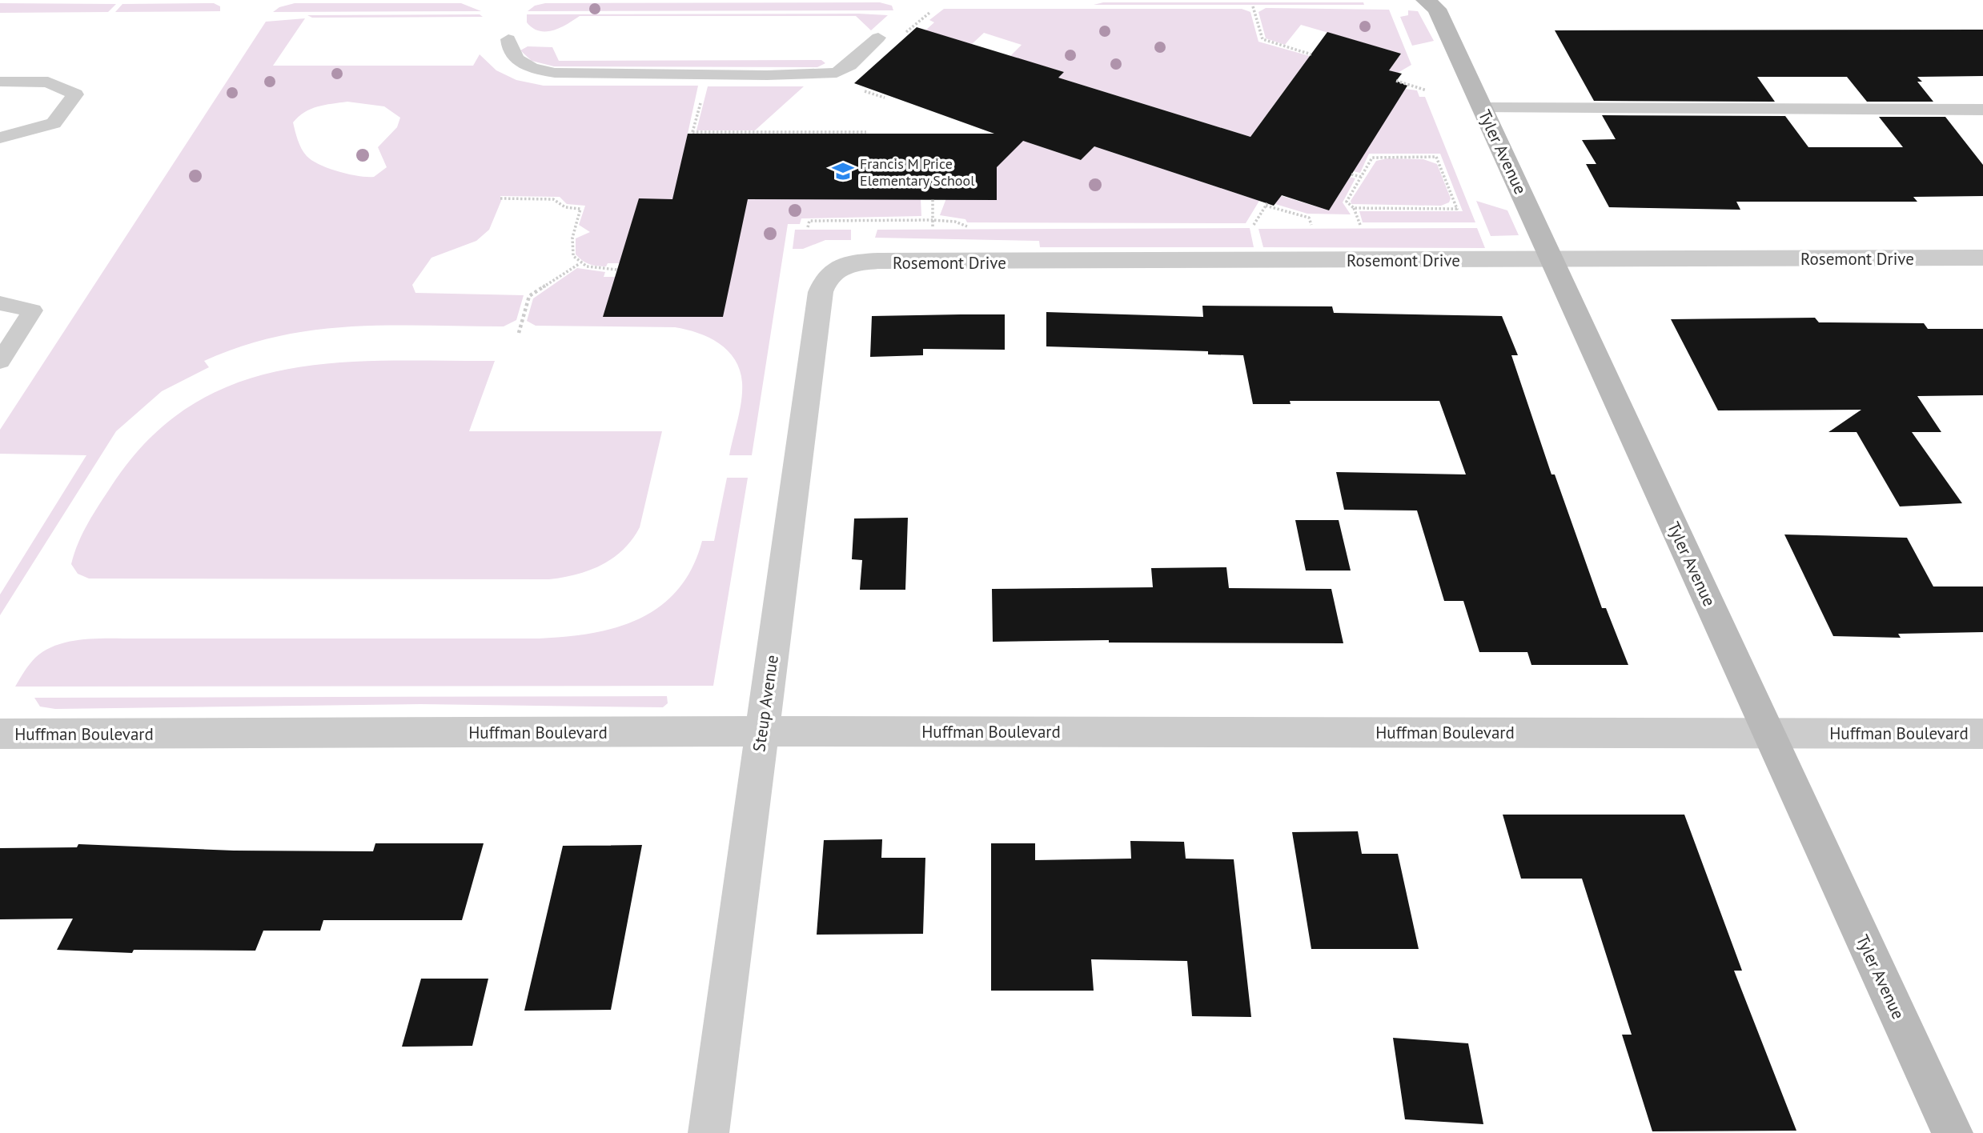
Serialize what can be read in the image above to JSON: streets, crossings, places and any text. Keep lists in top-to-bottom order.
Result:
{
  "streets": {
    "street": [
      "Tyler Avenue",
      "Rosemont Drive",
      "Steup Avenue",
      "Huffman Boulevard"
    ]
  },
  "crossings": [
    ["Tyler Avenue", "Rosemont Drive"],
    ["Tyler Avenue", "Huffman Boulevard"],
    ["Rosemont Drive", "Steup Avenue"],
    ["Steup Avenue", "Huffman Boulevard"]
  ],
  "places": {
    "school or university": ["Francis M Price Elementary School"]
  }
}
